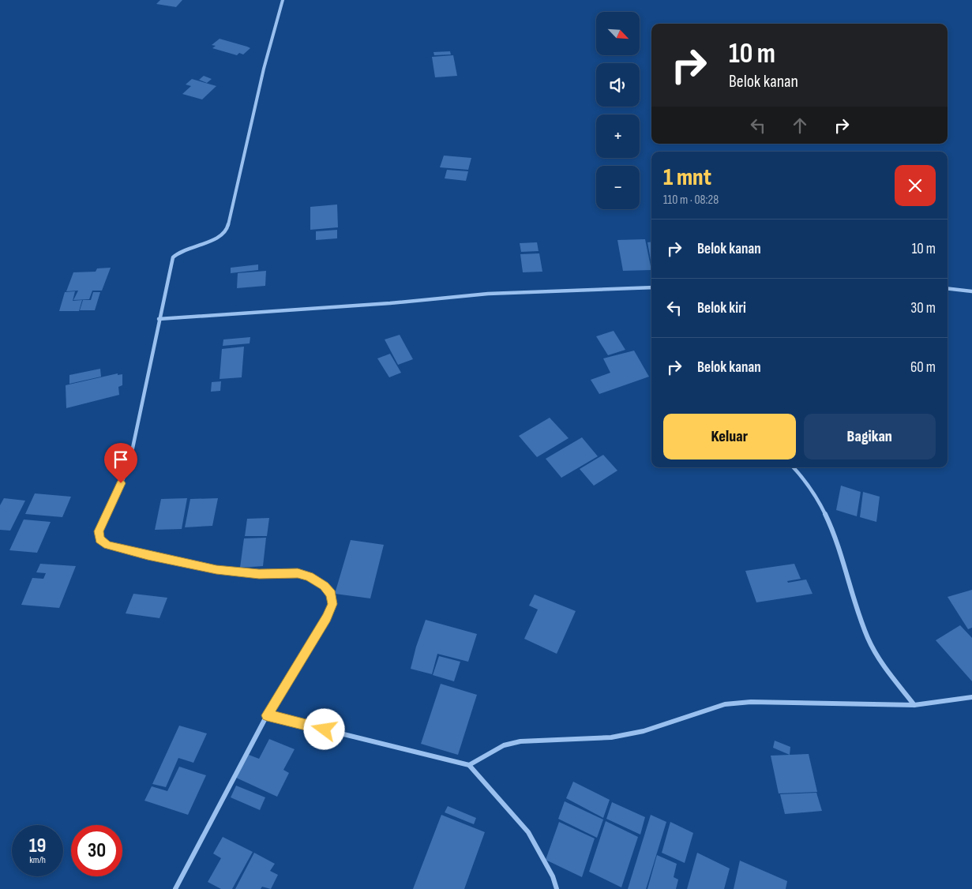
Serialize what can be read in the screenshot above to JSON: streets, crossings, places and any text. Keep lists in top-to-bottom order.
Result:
{
  "north": "bottom right",
  "page": {
    "map_buttons": ["+", "−"],
    "turn": ["10 m", "Belok kanan"],
    "heading": ["1 mnt", "110 m · 08:28"],
    "list": [
      {
        "name": "Belok kanan",
        "value": "10 m"
      },
      {
        "name": "Belok kiri",
        "value": "30 m"
      },
      {
        "name": "Belok kanan",
        "value": "60 m"
      }
    ],
    "buttons": ["Keluar", "Bagikan"],
    "speed": "19 km/h",
    "limit": "30"
  }
}
